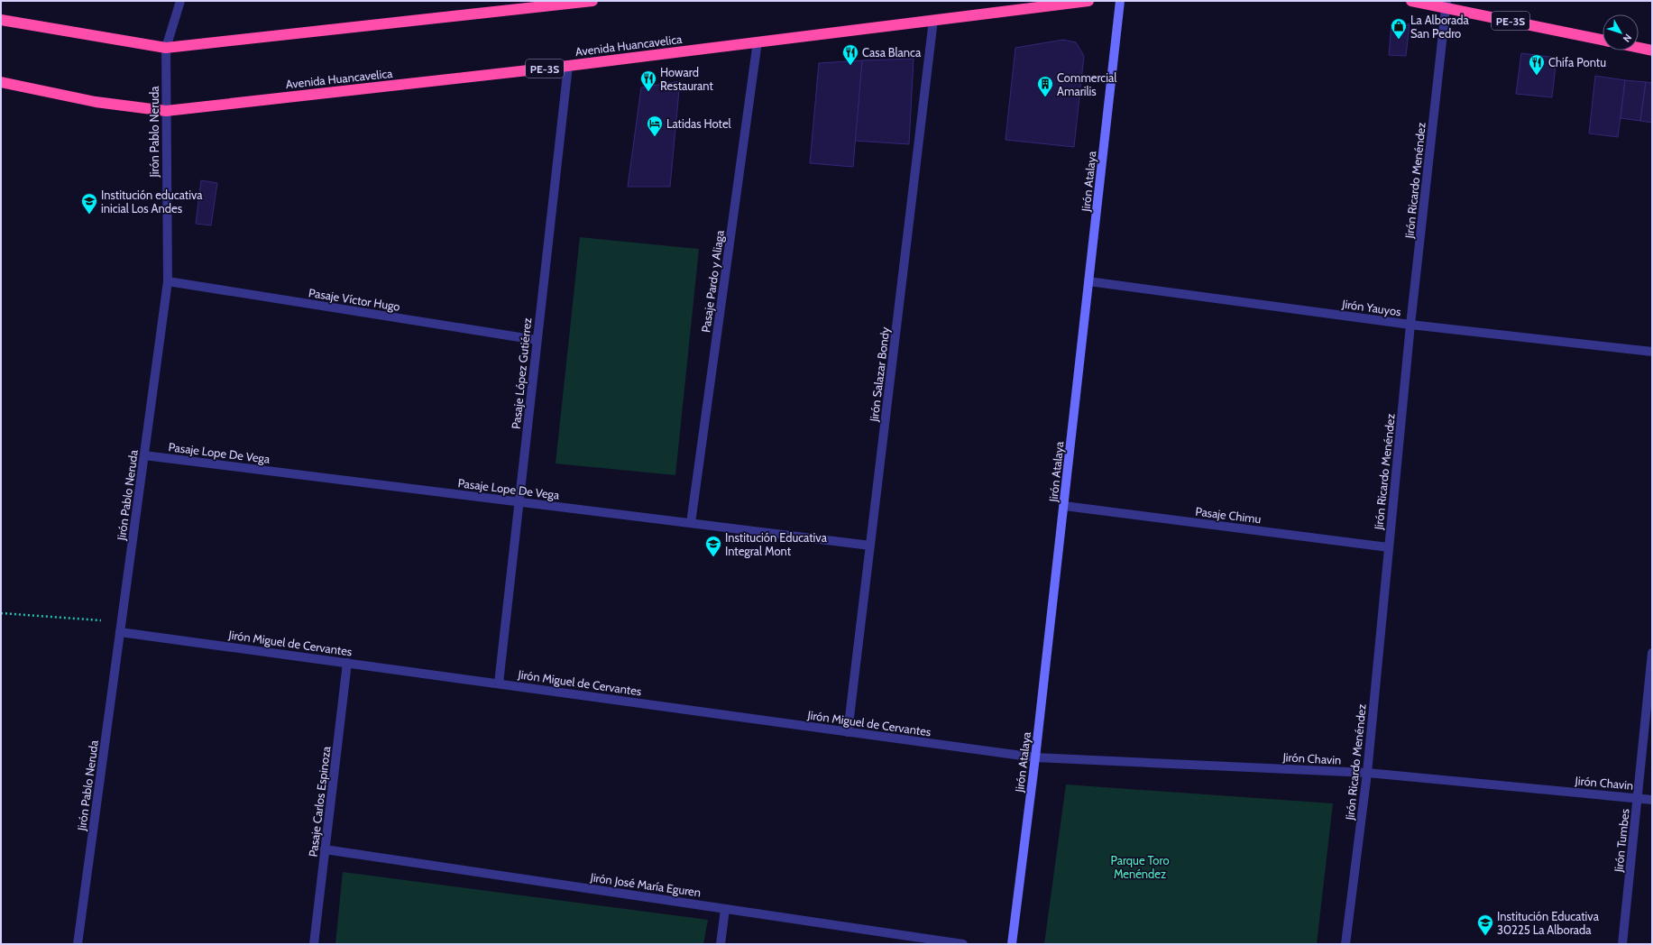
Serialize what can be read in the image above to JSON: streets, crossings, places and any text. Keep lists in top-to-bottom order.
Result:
{
  "streets": {
    "highway": ["PE-3S", "Avenida Huancavelica"],
    "street": [
      "Jirón Pablo Neruda",
      "Jirón Ricardo Menéndez",
      "Jirón Atalaya",
      "Pasaje Pardo y Aliaga",
      "Pasaje Víctor Hugo",
      "Jirón Yauyos",
      "Pasaje López Gutiérrez",
      "Jirón Salazar Bondy",
      "Pasaje Lope De Vega",
      "Pasaje Chimu",
      "Jirón Miguel de Cervantes",
      "Jirón Chavin",
      "Pasaje Carlos Espinoza",
      "Jirón Tumbes",
      "Jirón José María Eguren"
    ]
  },
  "crossings": [
    ["PE-3S", "Jirón Ricardo Menéndez"],
    ["Avenida Huancavelica", "Jirón Pablo Neruda"],
    ["Avenida Huancavelica", "Pasaje Pardo y Aliaga"],
    ["Avenida Huancavelica", "Pasaje López Gutiérrez"],
    ["Avenida Huancavelica", "Jirón Salazar Bondy"],
    ["Jirón Pablo Neruda", "Pasaje Víctor Hugo"],
    ["Jirón Pablo Neruda", "Pasaje Lope De Vega"],
    ["Jirón Pablo Neruda", "Jirón Miguel de Cervantes"],
    ["Jirón Ricardo Menéndez", "Jirón Yauyos"],
    ["Jirón Ricardo Menéndez", "Pasaje Chimu"],
    ["Jirón Ricardo Menéndez", "Jirón Chavin"],
    ["Jirón Atalaya", "Jirón Yauyos"],
    ["Jirón Atalaya", "Pasaje Chimu"],
    ["Jirón Atalaya", "Jirón Miguel de Cervantes"],
    ["Jirón Atalaya", "Jirón Chavin"],
    ["Pasaje Pardo y Aliaga", "Pasaje Lope De Vega"],
    ["Pasaje Víctor Hugo", "Pasaje López Gutiérrez"],
    ["Pasaje López Gutiérrez", "Pasaje Lope De Vega"],
    ["Pasaje López Gutiérrez", "Jirón Miguel de Cervantes"],
    ["Jirón Salazar Bondy", "Pasaje Lope De Vega"],
    ["Jirón Salazar Bondy", "Jirón Miguel de Cervantes"],
    ["Jirón Miguel de Cervantes", "Jirón Chavin"],
    ["Jirón Miguel de Cervantes", "Pasaje Carlos Espinoza"],
    ["Jirón Chavin", "Jirón Tumbes"],
    ["Pasaje Carlos Espinoza", "Jirón José María Eguren"]
  ],
  "parks": ["Parque Toro Menéndez"],
  "places": {
    "shop": ["La Alborada San Pedro"],
    "restaurant": ["Casa Blanca", "Chifa Pontu", "Howard Restaurant"],
    "building": ["Commercial Amarilis"],
    "hotel": ["Latidas Hotel"],
    "school or university": ["Institución educativa inicial Los Andes", "Institución Educativa Integral Mont", "Institución Educativa 30225 La Alborada"]
  },
  "north": "bottom right"
}
